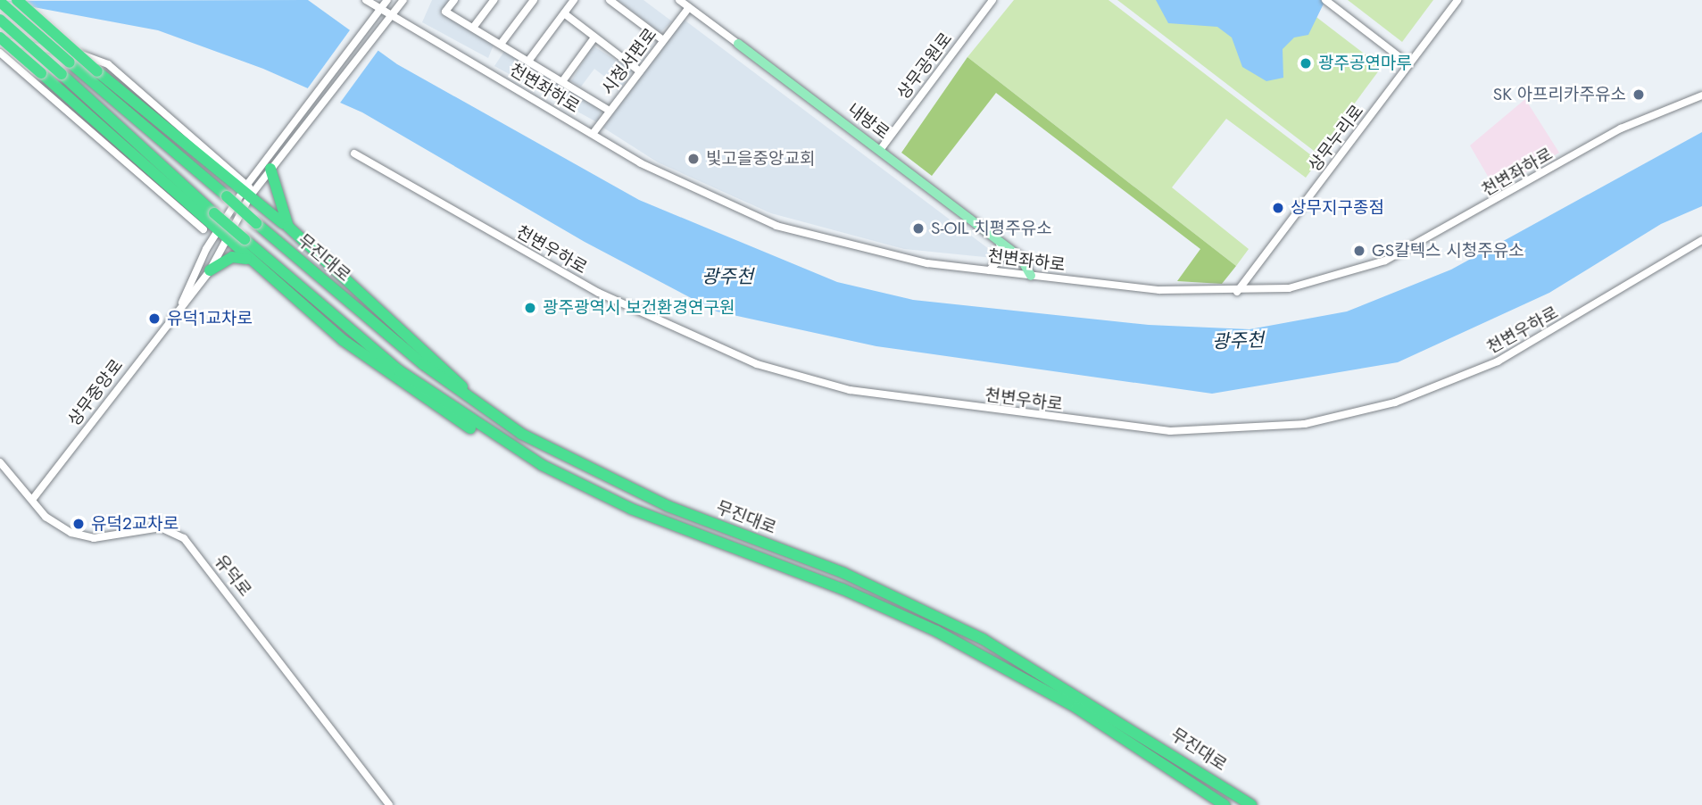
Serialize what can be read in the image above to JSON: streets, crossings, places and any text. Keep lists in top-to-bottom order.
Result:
{
  "streets": {
    "highway": ["무진대로"],
    "main road": ["내방로"],
    "street": [
      "시청서편로",
      "상무공원로",
      "천변좌하로",
      "상무누리로",
      "천변우하로",
      "상무중앙로",
      "유덕로"
    ]
  },
  "crossings": [
    ["시청서편로", "천변좌하로"],
    ["시청서편로", "내방로"],
    ["상무공원로", "내방로"],
    ["천변좌하로", "내방로"],
    ["천변좌하로", "상무누리로"],
    ["천변좌하로", "상무중앙로"],
    ["상무중앙로", "유덕로"]
  ],
  "water": ["광주천"],
  "places": [
    "광주공연마루",
    "SK 아프리카주유소",
    "빛고을중앙교회",
    "상무지구종점",
    "S-OIL 치평주유소",
    "GS칼텍스 시청주유소",
    "광주광역시 보건환경연구원",
    "유덕1교차로",
    "유덕2교차로"
  ]
}
